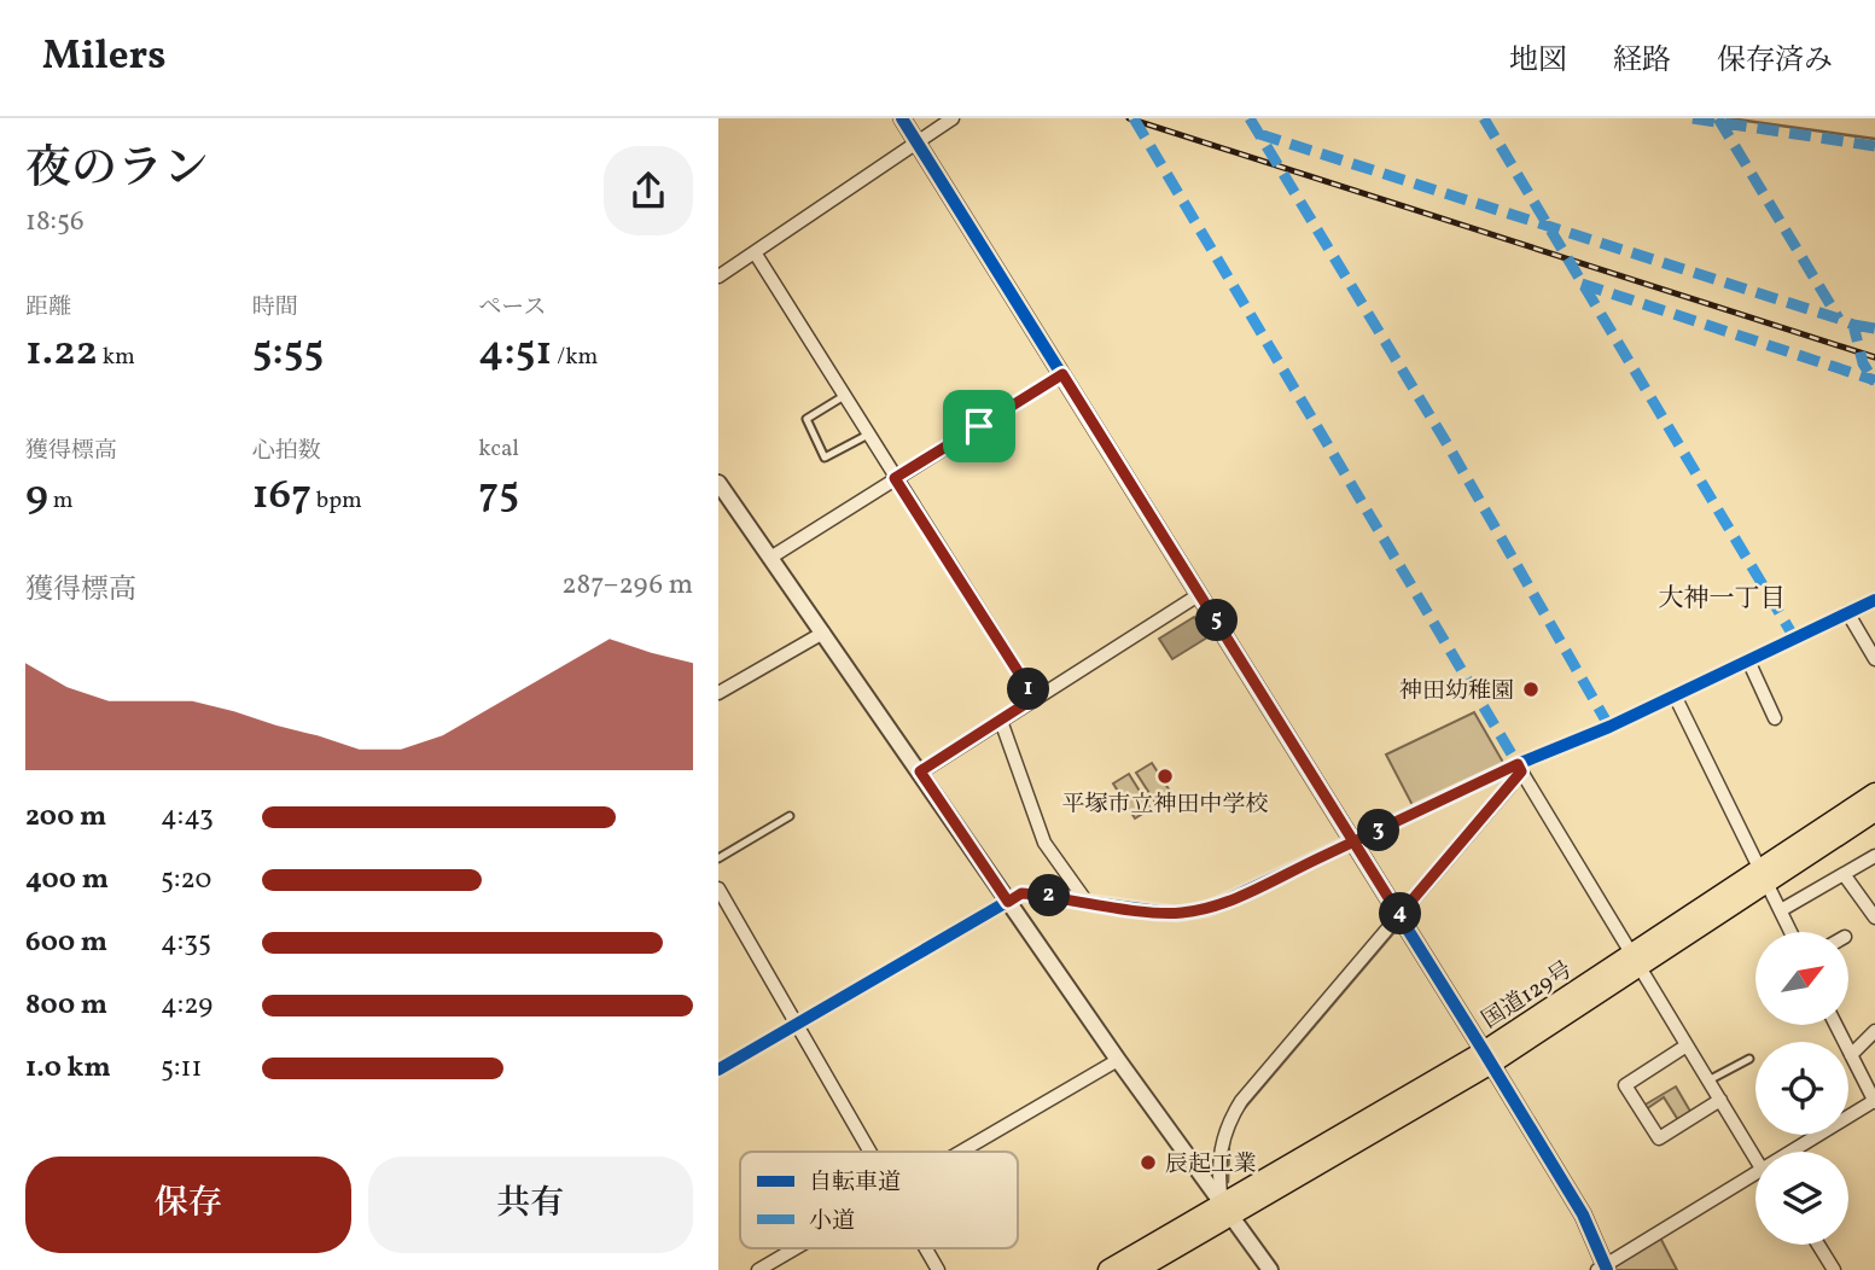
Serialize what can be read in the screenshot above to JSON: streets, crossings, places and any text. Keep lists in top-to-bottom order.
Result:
{
  "streets": {
    "highway": ["国道129号"]
  },
  "districts": ["大神一丁目"],
  "places": ["神田幼稚園", "平塚市立神田中学校", "辰起工業"],
  "legend": ["自転車道", "小道"],
  "north": "top right",
  "page": {
    "header": "Milers",
    "nav": ["地図", "経路", "保存済み"],
    "heading": ["夜のラン", "18:56"],
    "stats": [
      ["距離", "1.22 km"],
      ["時間", "5:55"],
      ["ペース", "4:51 /km"],
      ["獲得標高", "9 m"],
      ["心拍数", "167 bpm"],
      ["kcal", "75"]
    ],
    "chart": ["獲得標高", "287–296 m"],
    "pins": [
      "5",
      "1",
      "3",
      "2",
      "4"
    ],
    "list": [
      {
        "name": "200 m",
        "note": "4:43"
      },
      {
        "name": "400 m",
        "note": "5:20"
      },
      {
        "name": "600 m",
        "note": "4:35"
      },
      {
        "name": "800 m",
        "note": "4:29"
      },
      {
        "name": "1.0 km",
        "note": "5:11"
      }
    ],
    "buttons": ["保存", "共有"]
  }
}
